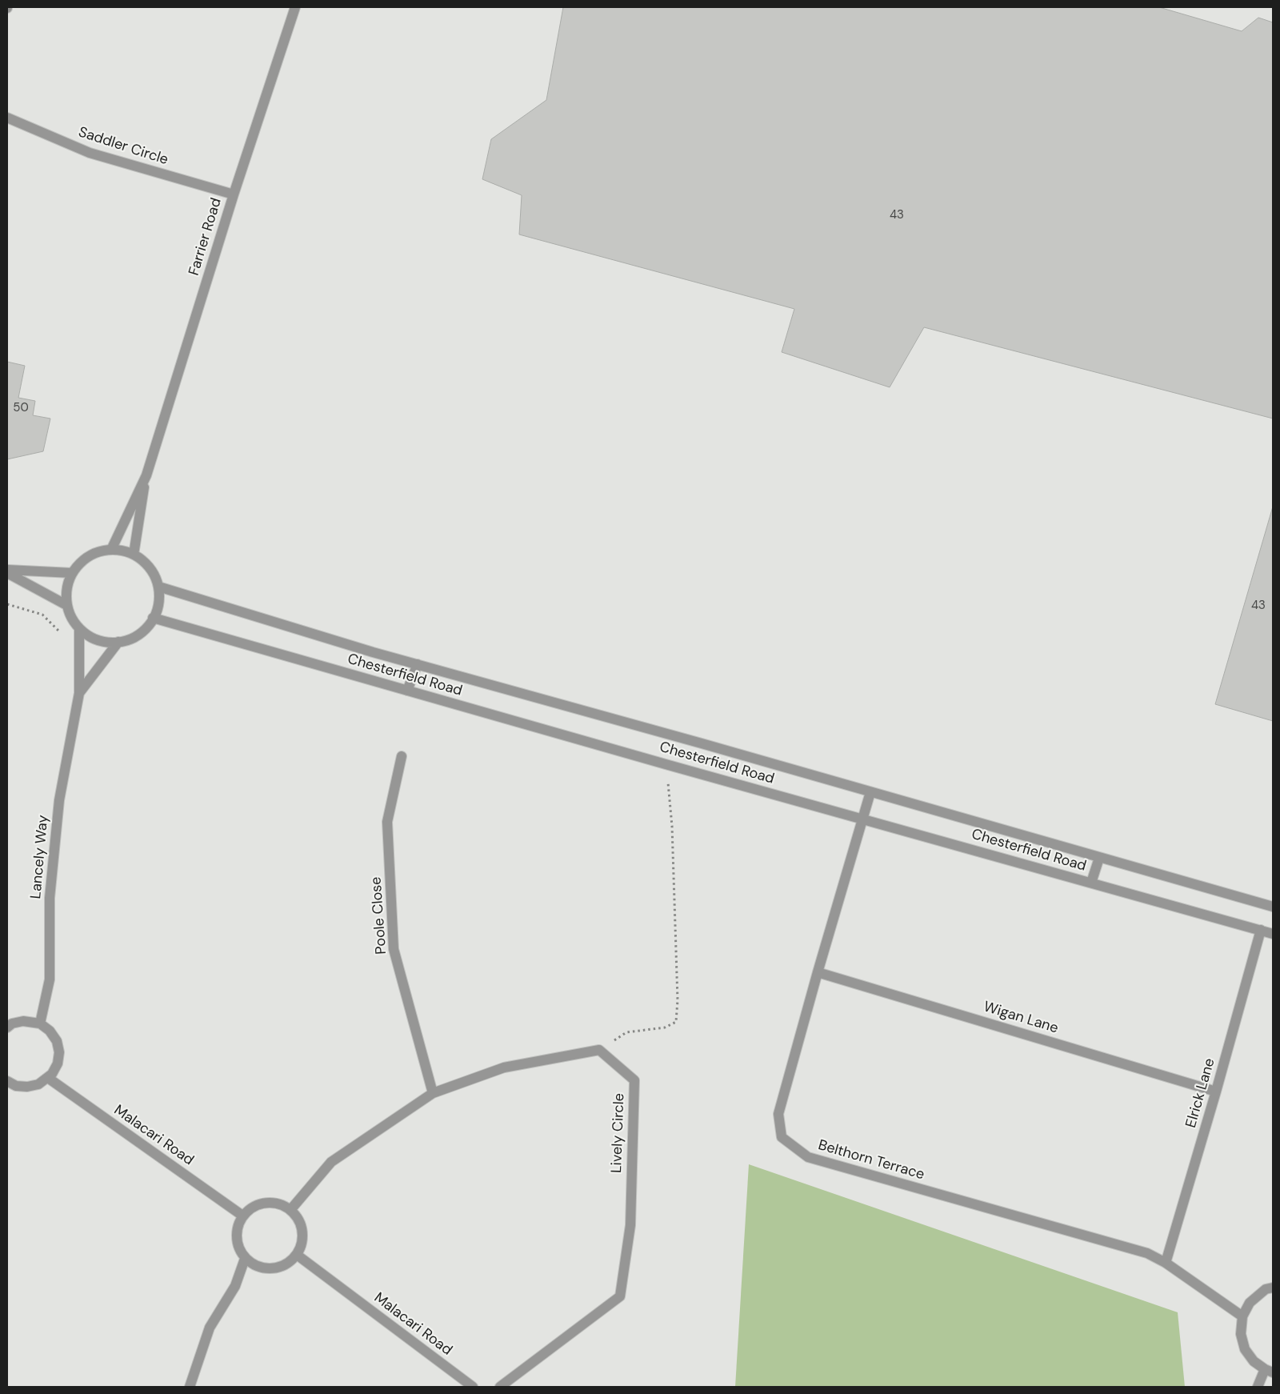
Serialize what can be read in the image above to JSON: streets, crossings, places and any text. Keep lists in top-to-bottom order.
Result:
{
  "streets": {
    "street": [
      "Saddler Circle",
      "Farrier Road",
      "Chesterfield Road",
      "Lancely Way",
      "Poole Close",
      "Wigan Lane",
      "Elrick Lane",
      "Lively Circle",
      "Malacari Road",
      "Belthorn Terrace"
    ]
  },
  "crossings": [
    ["Saddler Circle", "Farrier Road"],
    ["Farrier Road", "Chesterfield Road"],
    ["Farrier Road", "Lancely Way"],
    ["Chesterfield Road", "Lancely Way"],
    ["Chesterfield Road", "Elrick Lane"],
    ["Chesterfield Road", "Belthorn Terrace"],
    ["Wigan Lane", "Elrick Lane"],
    ["Wigan Lane", "Belthorn Terrace"],
    ["Elrick Lane", "Belthorn Terrace"]
  ],
  "house_numbers": ["43", "50", "43"]
}
